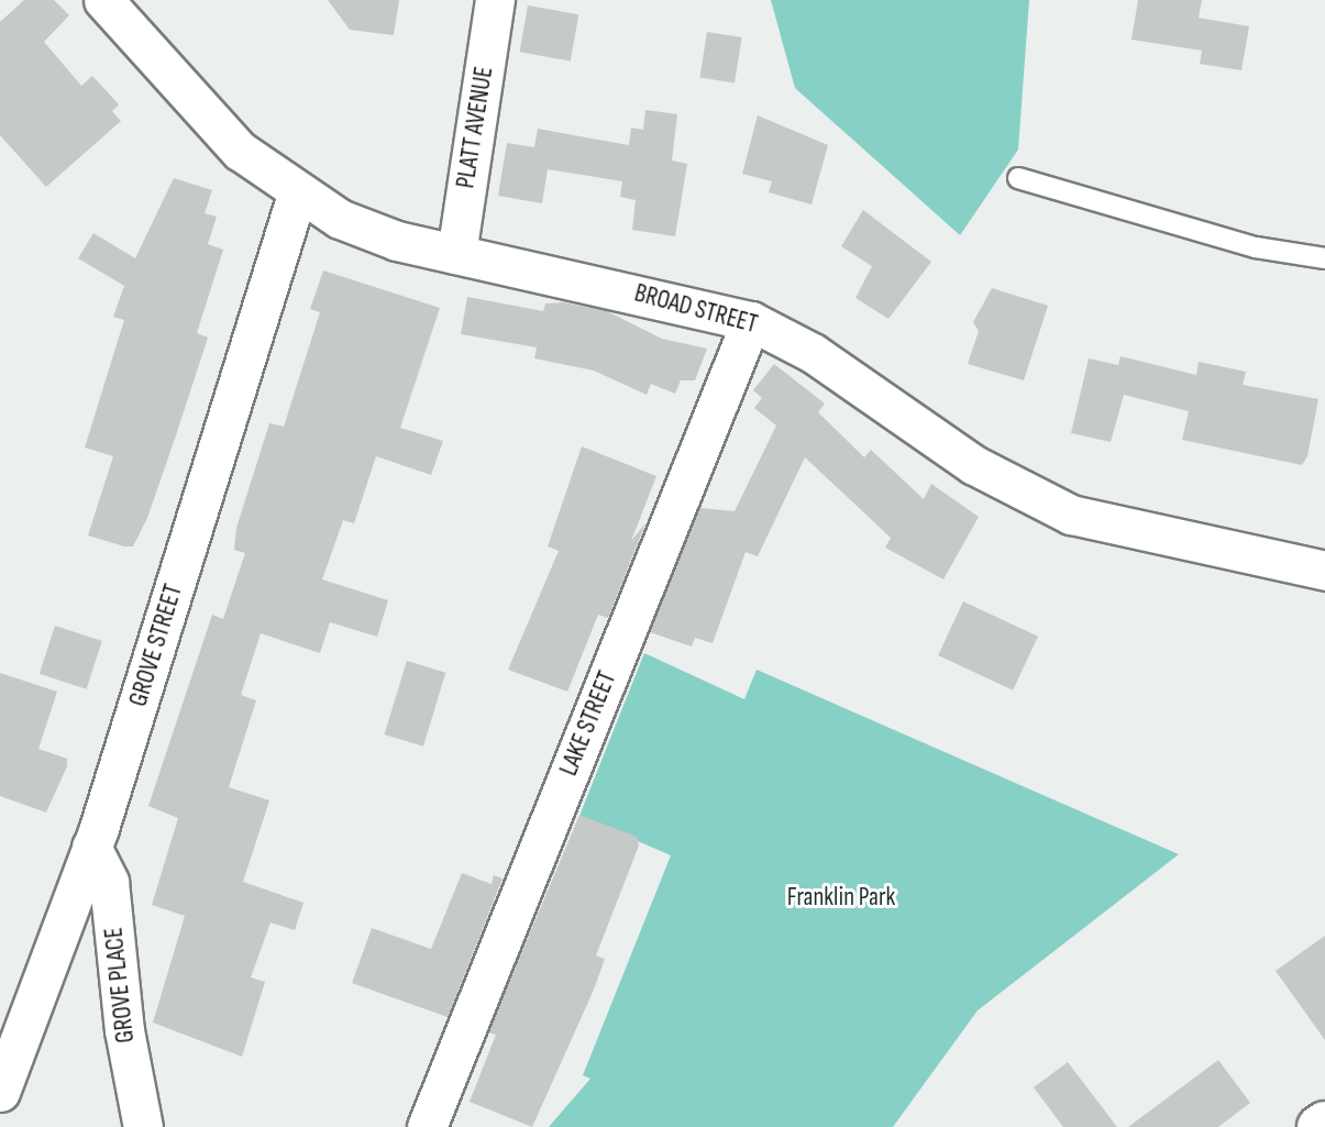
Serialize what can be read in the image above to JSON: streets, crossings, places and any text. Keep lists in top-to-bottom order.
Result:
{
  "streets": {
    "street": [
      "PLATT AVENUE",
      "BROAD STREET",
      "GROVE STREET",
      "LAKE STREET",
      "GROVE PLACE"
    ]
  },
  "crossings": [
    ["PLATT AVENUE", "BROAD STREET"],
    ["BROAD STREET", "GROVE STREET"],
    ["BROAD STREET", "LAKE STREET"],
    ["GROVE STREET", "GROVE PLACE"]
  ],
  "parks": ["Franklin Park"]
}
